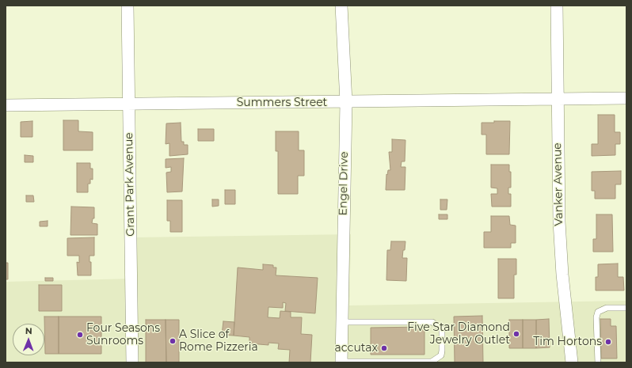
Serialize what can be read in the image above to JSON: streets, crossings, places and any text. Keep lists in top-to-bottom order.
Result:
{
  "streets": {
    "street": [
      "Summers Street",
      "Engel Drive",
      "Grant Park Avenue",
      "Vanker Avenue"
    ]
  },
  "crossings": [
    ["Summers Street", "Engel Drive"],
    ["Summers Street", "Grant Park Avenue"],
    ["Summers Street", "Vanker Avenue"]
  ],
  "places": [
    "Five Star Diamond Jewelry Outlet",
    "Four Seasons Sunrooms",
    "A Slice of Rome Pizzeria",
    "Tim Hortons",
    "accutax"
  ],
  "north": "top"
}
